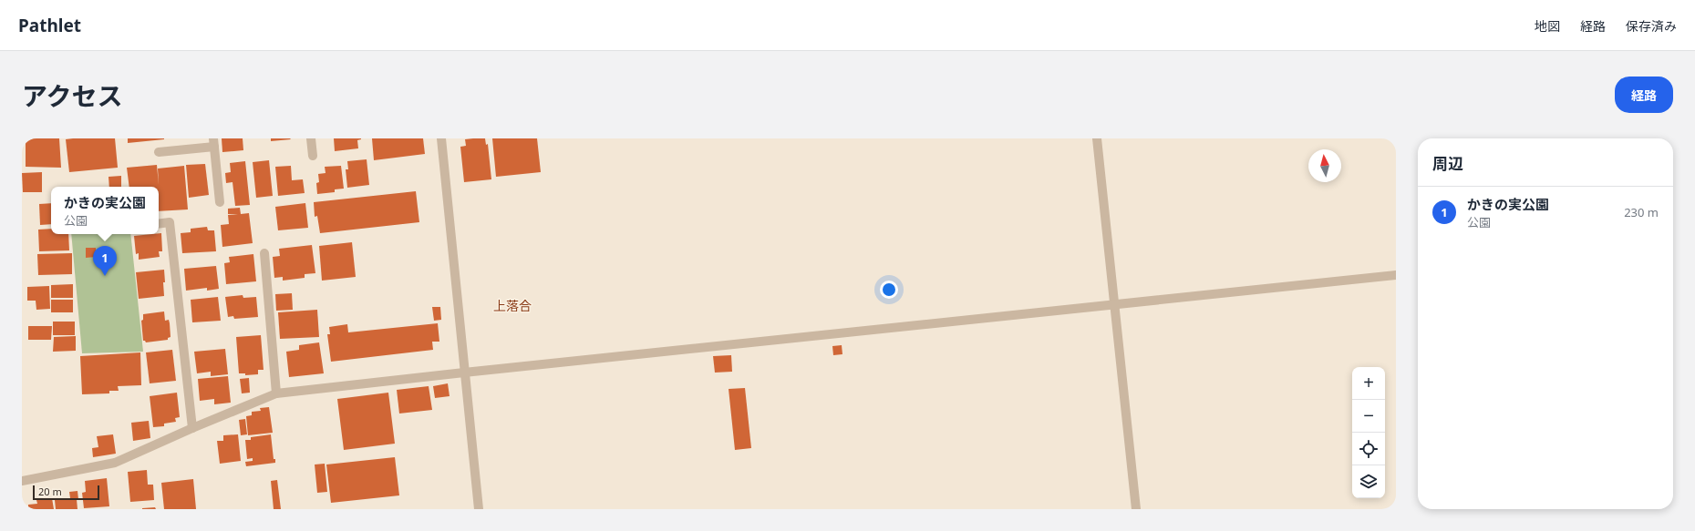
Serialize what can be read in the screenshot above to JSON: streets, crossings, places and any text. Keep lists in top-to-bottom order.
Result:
{
  "districts": ["上落合"],
  "scale_bar": "20 m",
  "north": "top",
  "page": {
    "header": "Pathlet",
    "nav": ["地図", "経路", "保存済み"],
    "title": "アクセス",
    "buttons": "経路",
    "heading": "周辺",
    "list": [
      {
        "mark": "1",
        "name": "かきの実公園",
        "note": "公園",
        "value": "230 m"
      }
    ],
    "popup": ["かきの実公園", "公園"],
    "pins": "1",
    "map_buttons": ["+", "−"],
    "scale": "20 m"
  }
}
